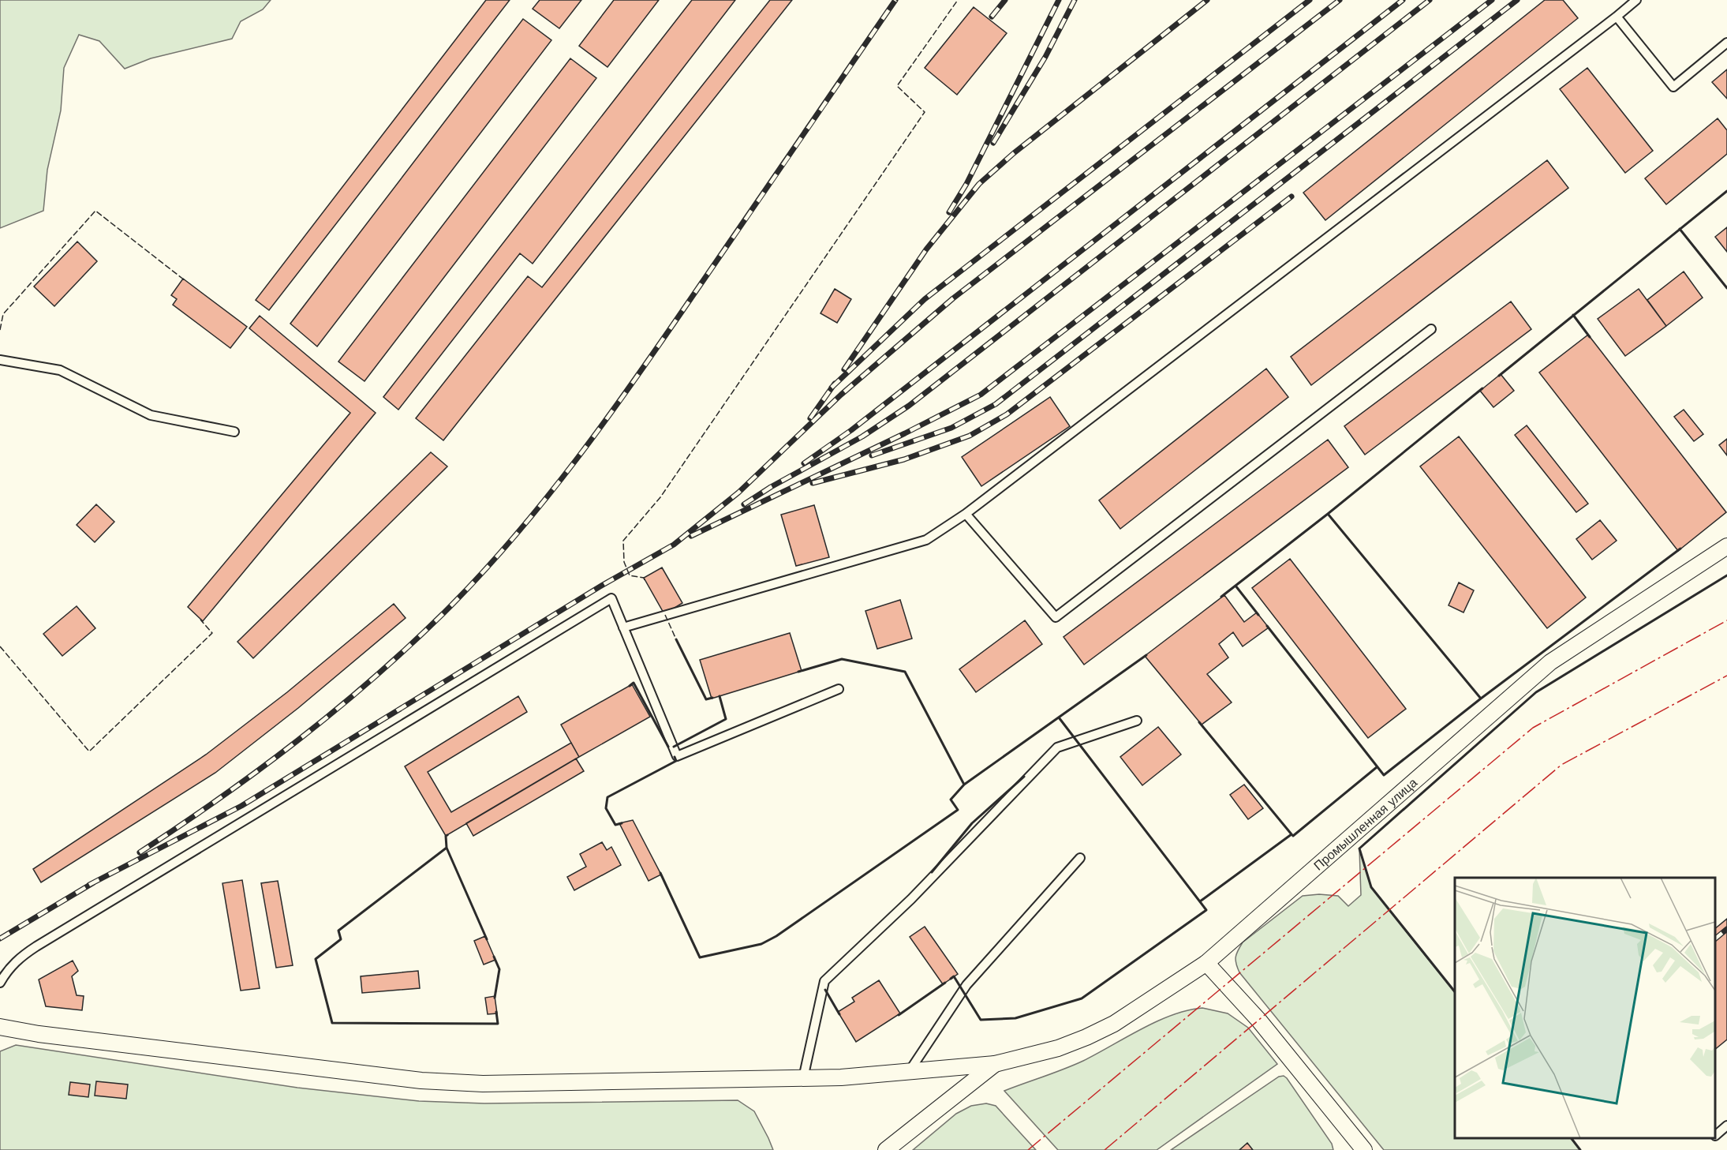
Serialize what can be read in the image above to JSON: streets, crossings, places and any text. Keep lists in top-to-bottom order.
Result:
{
  "streets": {
    "street": ["Промышленная улица"]
  }
}
